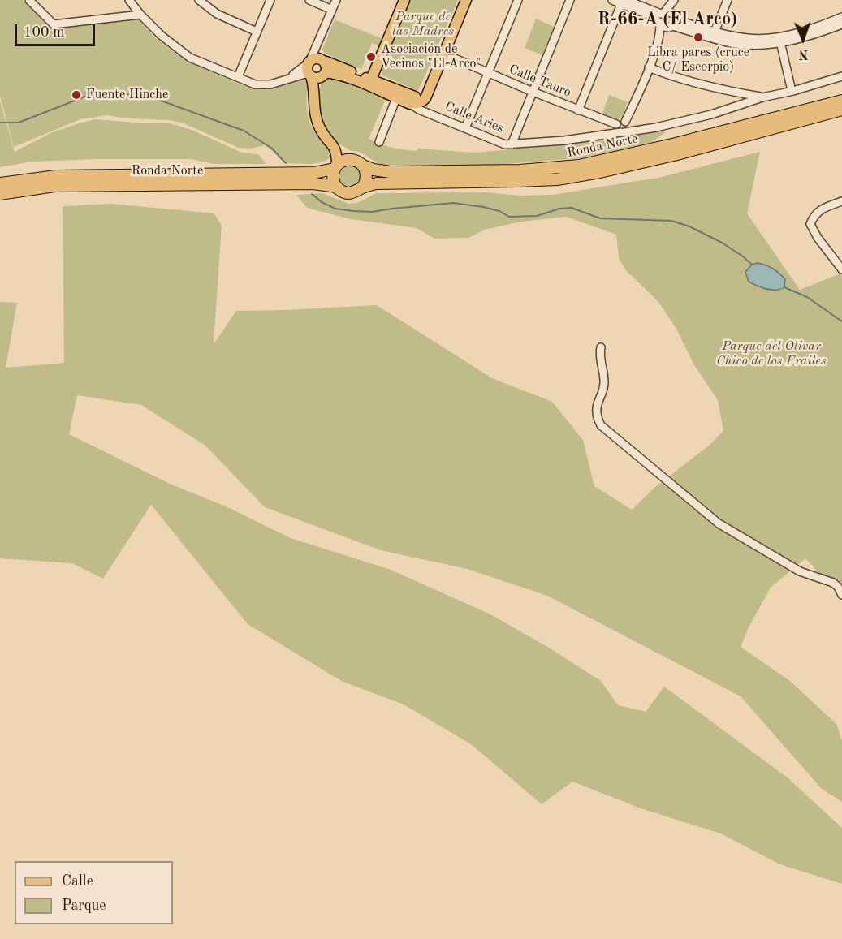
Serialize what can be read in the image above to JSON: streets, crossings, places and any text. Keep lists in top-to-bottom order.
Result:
{
  "streets": {
    "highway": ["Ronda Norte"],
    "main road": ["Calle Aries"],
    "street": ["Calle Tauro"]
  },
  "crossings": [
    ["Calle Tauro", "Calle Aries"]
  ],
  "districts": ["R-66-A (El Arco)"],
  "parks": ["Parque de las Madres", "Parque del Olivar Chico de los Frailes"],
  "places": ["Libra pares (cruce C/ Escorpio)", "Asociación de Vecinos \"El Arco\"", "Fuente Hinche"],
  "legend": ["Calle", "Parque"],
  "scale_bar": "100 m",
  "north": "bottom"
}
